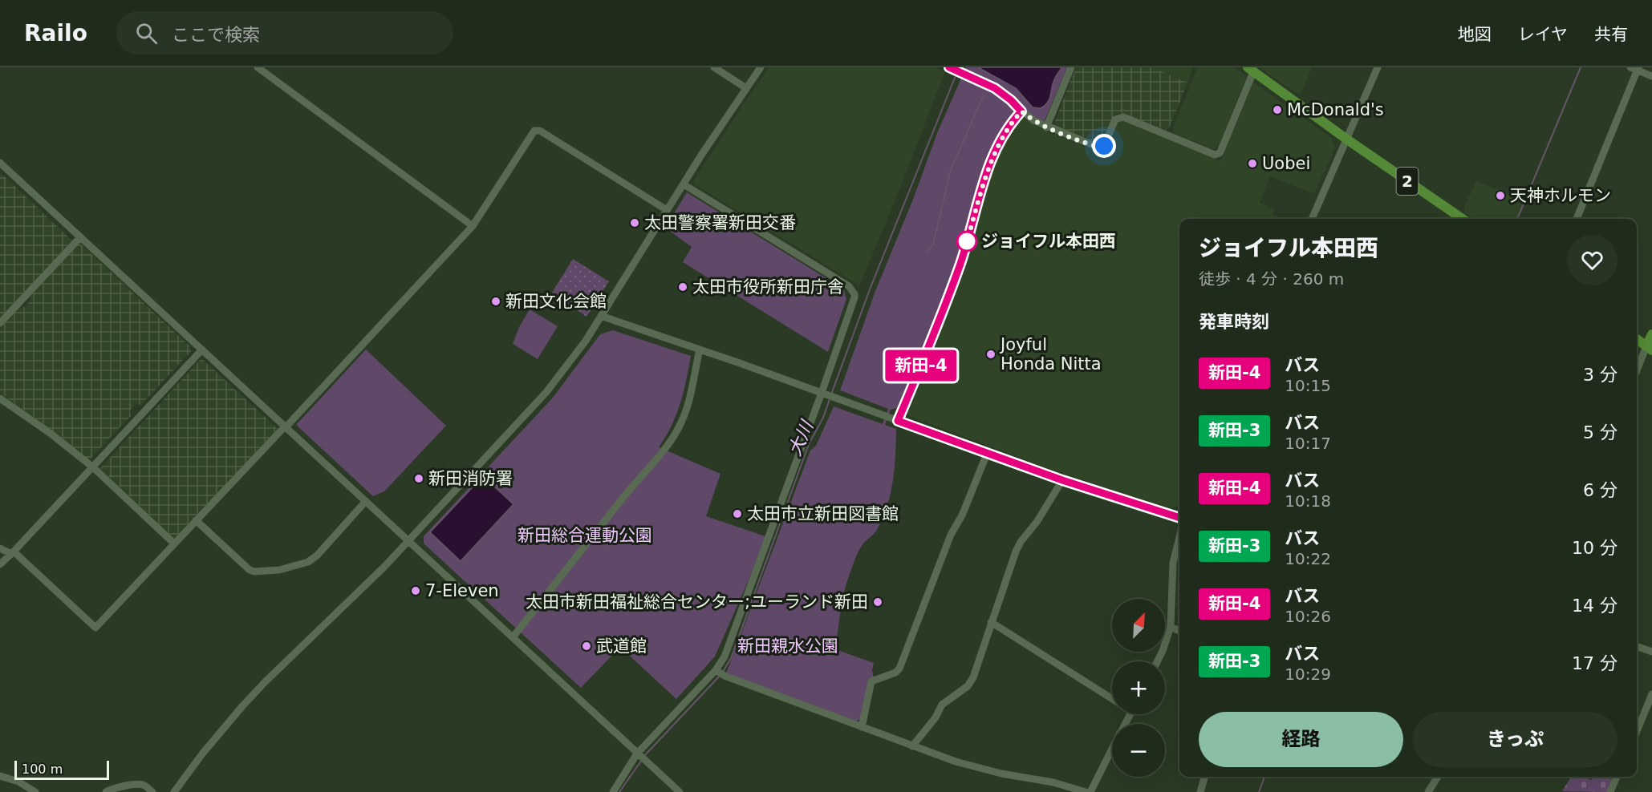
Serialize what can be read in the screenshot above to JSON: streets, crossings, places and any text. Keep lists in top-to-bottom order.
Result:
{
  "streets": {
    "main road": ["2"]
  },
  "water": ["大川"],
  "parks": ["新田総合運動公園", "新田親水公園"],
  "places": [
    "McDonald's",
    "Uobei",
    "天神ホルモン",
    "太田警察署新田交番",
    "ジョイフル本田西",
    "太田市役所新田庁舎",
    "新田文化会館",
    "Joyful Honda Nitta",
    "新田消防署",
    "太田市立新田図書館",
    "7-Eleven",
    "太田市新田福祉総合センター;ユーランド新田",
    "武道館"
  ],
  "lines": ["bus line 新田-4"],
  "scale_bar": "100 m",
  "north": "top right",
  "page": {
    "header": "Railo",
    "search": "ここで検索",
    "nav": ["地図", "レイヤ", "共有"],
    "on_map": "新田-4",
    "heading": [
      ["ジョイフル本田西", "徒歩 · 4 分 · 260 m"],
      "発車時刻"
    ],
    "list": [
      {
        "mark": "新田-4",
        "name": "バス",
        "note": "10:15",
        "value": "3 分"
      },
      {
        "mark": "新田-3",
        "name": "バス",
        "note": "10:17",
        "value": "5 分"
      },
      {
        "mark": "新田-4",
        "name": "バス",
        "note": "10:18",
        "value": "6 分"
      },
      {
        "mark": "新田-3",
        "name": "バス",
        "note": "10:22",
        "value": "10 分"
      },
      {
        "mark": "新田-4",
        "name": "バス",
        "note": "10:26",
        "value": "14 分"
      },
      {
        "mark": "新田-3",
        "name": "バス",
        "note": "10:29",
        "value": "17 分"
      }
    ],
    "map_buttons": ["+", "−"],
    "buttons": ["経路", "きっぷ"],
    "scale": "100 m"
  }
}
